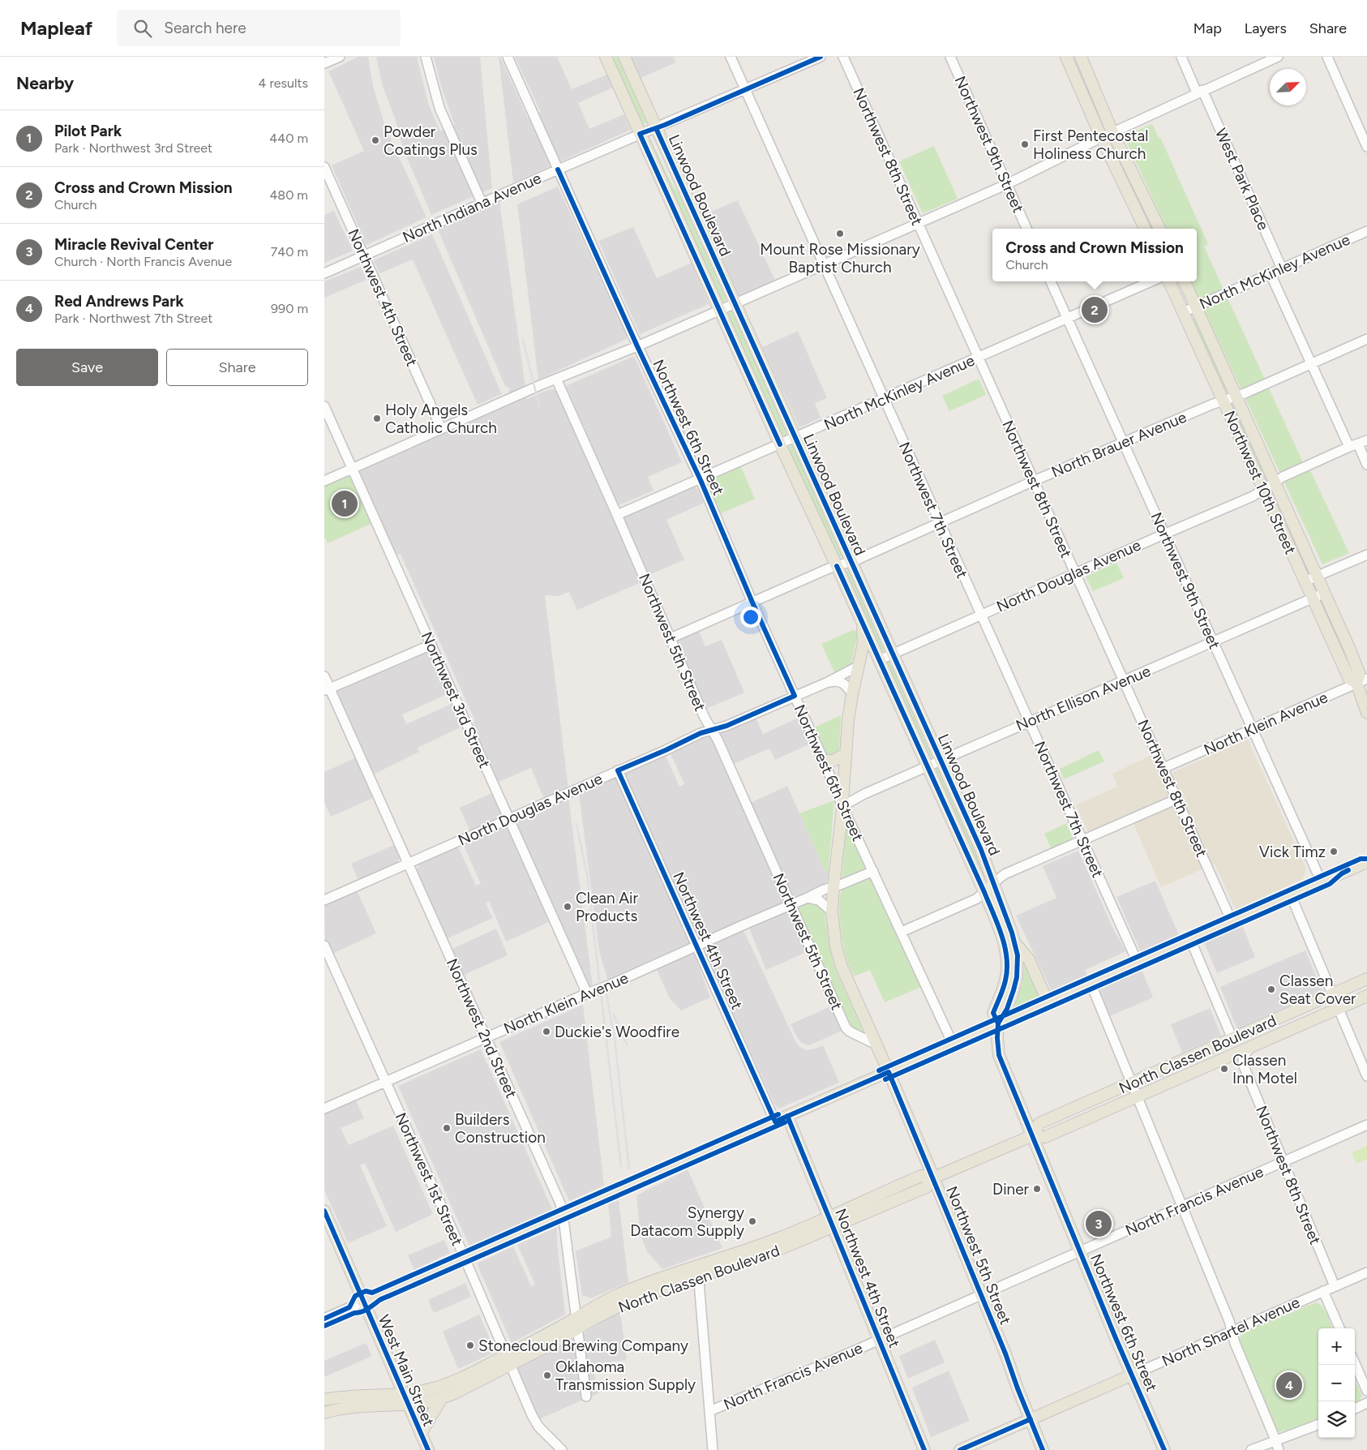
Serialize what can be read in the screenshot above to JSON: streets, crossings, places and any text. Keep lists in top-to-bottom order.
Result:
{
  "streets": {
    "main road": [
      "Linwood Boulevard",
      "Northwest 4th Street",
      "Northwest 6th Street",
      "Northwest 10th Street",
      "Northwest 5th Street",
      "North Classen Boulevard",
      "North Shartel Avenue",
      "West Main Street"
    ],
    "street": [
      "Northwest 9th Street",
      "Northwest 8th Street",
      "West Park Place",
      "North Indiana Avenue",
      "North McKinley Avenue",
      "North Brauer Avenue",
      "Northwest 7th Street",
      "North Douglas Avenue",
      "North Ellison Avenue",
      "Northwest 3rd Street",
      "North Klein Avenue",
      "Northwest 2nd Street",
      "Northwest 1st Street",
      "North Francis Avenue"
    ]
  },
  "crossings": [
    ["Northwest 9th Street", "North McKinley Avenue"],
    ["Northwest 9th Street", "North Brauer Avenue"],
    ["Northwest 9th Street", "North Douglas Avenue"],
    ["Northwest 9th Street", "North Ellison Avenue"],
    ["Northwest 9th Street", "North Klein Avenue"],
    ["Northwest 8th Street", "North McKinley Avenue"],
    ["Northwest 8th Street", "North Brauer Avenue"],
    ["Northwest 8th Street", "North Douglas Avenue"],
    ["Northwest 8th Street", "North Ellison Avenue"],
    ["Northwest 8th Street", "North Klein Avenue"],
    ["Northwest 8th Street", "North Francis Avenue"],
    ["Northwest 8th Street", "North Shartel Avenue"],
    ["West Park Place", "North McKinley Avenue"],
    ["Linwood Boulevard", "North Indiana Avenue"],
    ["Linwood Boulevard", "North McKinley Avenue"],
    ["Linwood Boulevard", "Northwest 6th Street"],
    ["Linwood Boulevard", "North Brauer Avenue"],
    ["Linwood Boulevard", "North Douglas Avenue"],
    ["Linwood Boulevard", "Northwest 5th Street"],
    ["Linwood Boulevard", "North Ellison Avenue"],
    ["North Indiana Avenue", "Northwest 4th Street"],
    ["North Indiana Avenue", "Northwest 6th Street"],
    ["North Indiana Avenue", "Northwest 7th Street"],
    ["North McKinley Avenue", "Northwest 6th Street"],
    ["North McKinley Avenue", "Northwest 10th Street"],
    ["North McKinley Avenue", "Northwest 7th Street"],
    ["North McKinley Avenue", "Northwest 5th Street"],
    ["Northwest 4th Street", "North Douglas Avenue"],
    ["Northwest 4th Street", "North Klein Avenue"],
    ["Northwest 4th Street", "North Classen Boulevard"],
    ["Northwest 4th Street", "North Francis Avenue"],
    ["Northwest 6th Street", "North Brauer Avenue"],
    ["Northwest 6th Street", "North Douglas Avenue"],
    ["Northwest 6th Street", "Northwest 5th Street"],
    ["Northwest 6th Street", "North Ellison Avenue"],
    ["Northwest 6th Street", "North Klein Avenue"],
    ["Northwest 6th Street", "North Classen Boulevard"],
    ["Northwest 6th Street", "North Francis Avenue"],
    ["Northwest 6th Street", "North Shartel Avenue"],
    ["North Brauer Avenue", "Northwest 10th Street"],
    ["North Brauer Avenue", "Northwest 7th Street"],
    ["North Brauer Avenue", "Northwest 5th Street"],
    ["Northwest 10th Street", "North Douglas Avenue"],
    ["Northwest 10th Street", "North Ellison Avenue"],
    ["Northwest 10th Street", "North Klein Avenue"],
    ["Northwest 7th Street", "North Douglas Avenue"],
    ["Northwest 7th Street", "North Ellison Avenue"],
    ["North Douglas Avenue", "Northwest 5th Street"],
    ["North Douglas Avenue", "Northwest 3rd Street"],
    ["North Douglas Avenue", "Northwest 2nd Street"],
    ["Northwest 5th Street", "North Ellison Avenue"],
    ["Northwest 5th Street", "North Klein Avenue"],
    ["Northwest 5th Street", "North Classen Boulevard"],
    ["Northwest 5th Street", "North Francis Avenue"],
    ["Northwest 5th Street", "North Shartel Avenue"],
    ["Northwest 3rd Street", "North Klein Avenue"],
    ["North Klein Avenue", "Northwest 2nd Street"],
    ["North Klein Avenue", "Northwest 1st Street"],
    ["Northwest 2nd Street", "North Classen Boulevard"],
    ["North Classen Boulevard", "Northwest 1st Street"],
    ["North Classen Boulevard", "West Main Street"]
  ],
  "places": [
    "Powder Coatings Plus",
    "First Pentecostal Holiness Church",
    "Mount Rose Missionary Baptist Church",
    "Holy Angels Catholic Church",
    "Vick Timz",
    "Clean Air Products",
    "Classen Seat Cover",
    "Duckie's Woodfire",
    "Classen Inn Motel",
    "Builders Construction",
    "Diner",
    "Synergy Datacom Supply",
    "Stonecloud Brewing Company",
    "Oklahoma Transmission Supply"
  ],
  "north": "top right",
  "page": {
    "header": "Mapleaf",
    "search": "Search here",
    "nav": ["Map", "Layers", "Share"],
    "heading": ["Nearby", "4 results"],
    "list": [
      {
        "mark": "1",
        "name": "Pilot Park",
        "note": "Park · Northwest 3rd Street",
        "value": "440 m"
      },
      {
        "mark": "2",
        "name": "Cross and Crown Mission",
        "note": "Church",
        "value": "480 m"
      },
      {
        "mark": "3",
        "name": "Miracle Revival Center",
        "note": "Church · North Francis Avenue",
        "value": "740 m"
      },
      {
        "mark": "4",
        "name": "Red Andrews Park",
        "note": "Park · Northwest 7th Street",
        "value": "990 m"
      }
    ],
    "popup": ["Cross and Crown Mission", "Church"],
    "pins": [
      "2",
      "1",
      "3",
      "4"
    ],
    "buttons": ["Save", "Share"],
    "map_buttons": ["+", "−"]
  }
}
